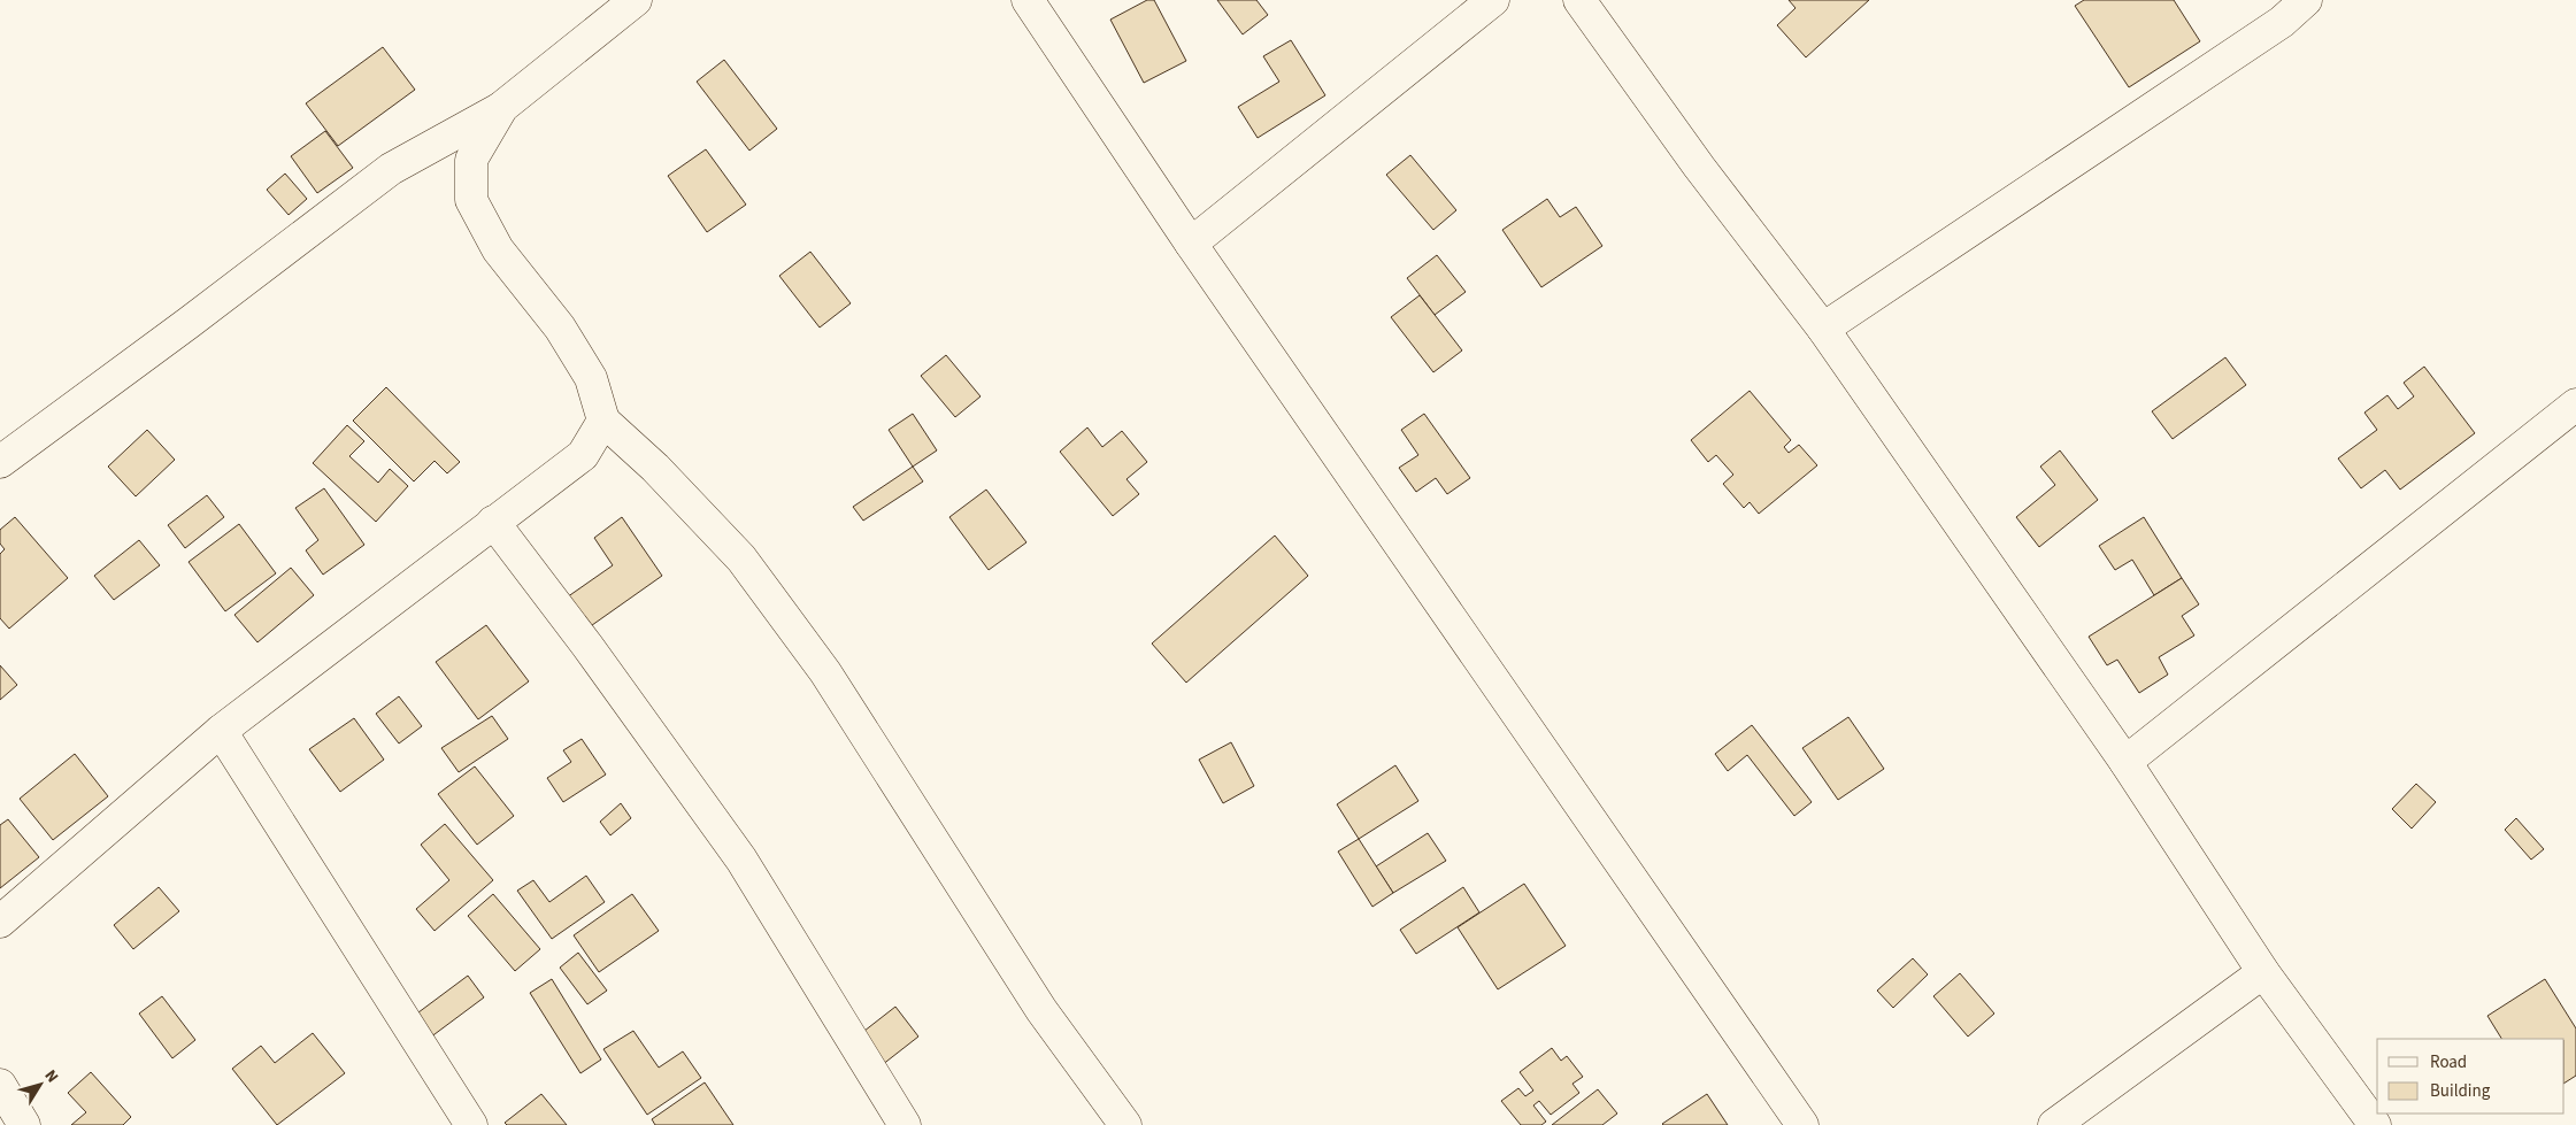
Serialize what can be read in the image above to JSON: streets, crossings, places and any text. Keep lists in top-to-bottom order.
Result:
{
  "legend": ["Road", "Building"],
  "north": "top right"
}
